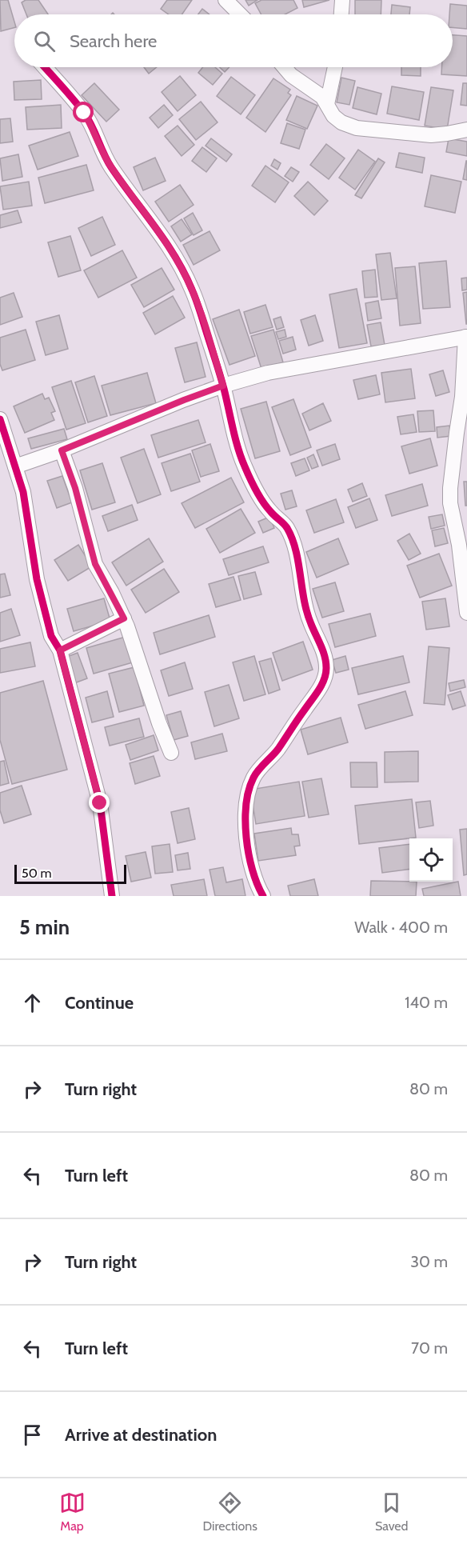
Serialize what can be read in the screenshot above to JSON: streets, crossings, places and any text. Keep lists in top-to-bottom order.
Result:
{
  "scale_bar": "50 m",
  "page": {
    "search": "Search here",
    "scale": "50 m",
    "heading": ["5 min", "Walk · 400 m"],
    "list": [
      ["Continue", "140 m"],
      ["Turn right", "80 m"],
      ["Turn left", "80 m"],
      ["Turn right", "30 m"],
      ["Turn left", "70 m"],
      "Arrive at destination"
    ],
    "nav": ["Map", "Directions", "Saved"]
  }
}
